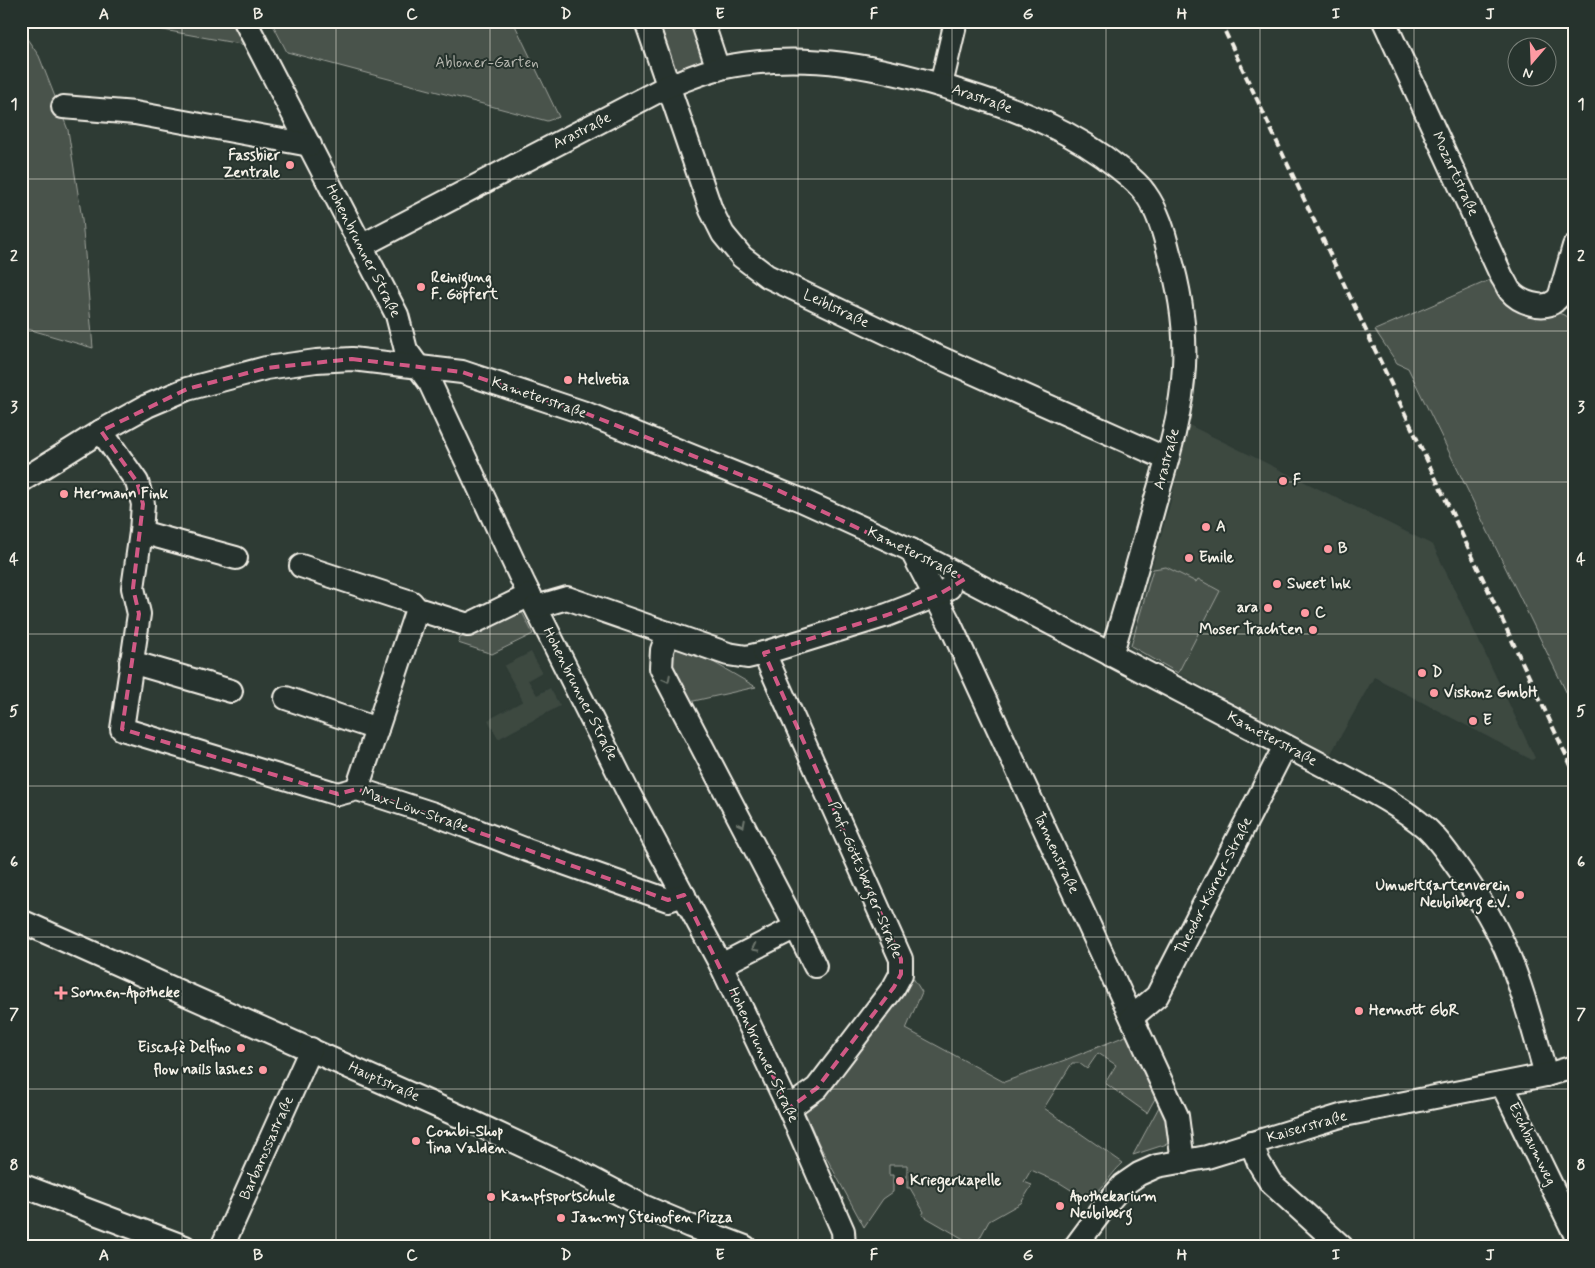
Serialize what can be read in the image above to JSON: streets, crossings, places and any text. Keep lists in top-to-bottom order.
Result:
{
  "streets": {
    "street": [
      "Arastraße",
      "Mozartstraße",
      "Hohenbrunner Straße",
      "Leiblstraße",
      "Kameterstraße",
      "Max-Löw-Straße",
      "Tannenstraße",
      "Prof.-Göttsberger-Straße",
      "Theodor-Körner-Straße",
      "Hauptstraße",
      "Kaiserstraße",
      "Eschbaumweg",
      "Barbarossastraße"
    ]
  },
  "crossings": [
    ["Arastraße", "Hohenbrunner Straße"],
    ["Arastraße", "Leiblstraße"],
    ["Arastraße", "Kameterstraße"],
    ["Hohenbrunner Straße", "Kameterstraße"],
    ["Hohenbrunner Straße", "Max-Löw-Straße"],
    ["Hohenbrunner Straße", "Prof.-Göttsberger-Straße"],
    ["Kameterstraße", "Max-Löw-Straße"],
    ["Kameterstraße", "Tannenstraße"],
    ["Kameterstraße", "Theodor-Körner-Straße"],
    ["Kameterstraße", "Kaiserstraße"],
    ["Tannenstraße", "Theodor-Körner-Straße"],
    ["Tannenstraße", "Kaiserstraße"],
    ["Hauptstraße", "Barbarossastraße"],
    ["Kaiserstraße", "Eschbaumweg"]
  ],
  "parks": ["Abloner-Garten"],
  "places": {
    "other": [
      "Fassbier Zentrale",
      "Reinigung F. Göpfert",
      "Helvetia",
      "F",
      "Hermann Fink",
      "A",
      "B",
      "Emile",
      "Sweet Ink",
      "ara",
      "C",
      "Moser Trachten",
      "D",
      "Viskonz GmbH",
      "E",
      "Umweltgartenverein Neubiberg e.V.",
      "Hennott GbR",
      "Eiscafè Delfino",
      "flow nails lashes",
      "Combi-Shop Tina Valden",
      "Kriegerkapelle",
      "Kampfsportschule",
      "Apothekarium Neubiberg",
      "Jammy Steinofen Pizza"
    ],
    "health": ["Sonnen-Apotheke"]
  },
  "north": "bottom",
  "grid": {
    "columns": [
      "A",
      "B",
      "C",
      "D",
      "E",
      "F",
      "G",
      "H",
      "I",
      "J"
    ],
    "rows": [
      "1",
      "2",
      "3",
      "4",
      "5",
      "6",
      "7",
      "8"
    ]
  }
}
